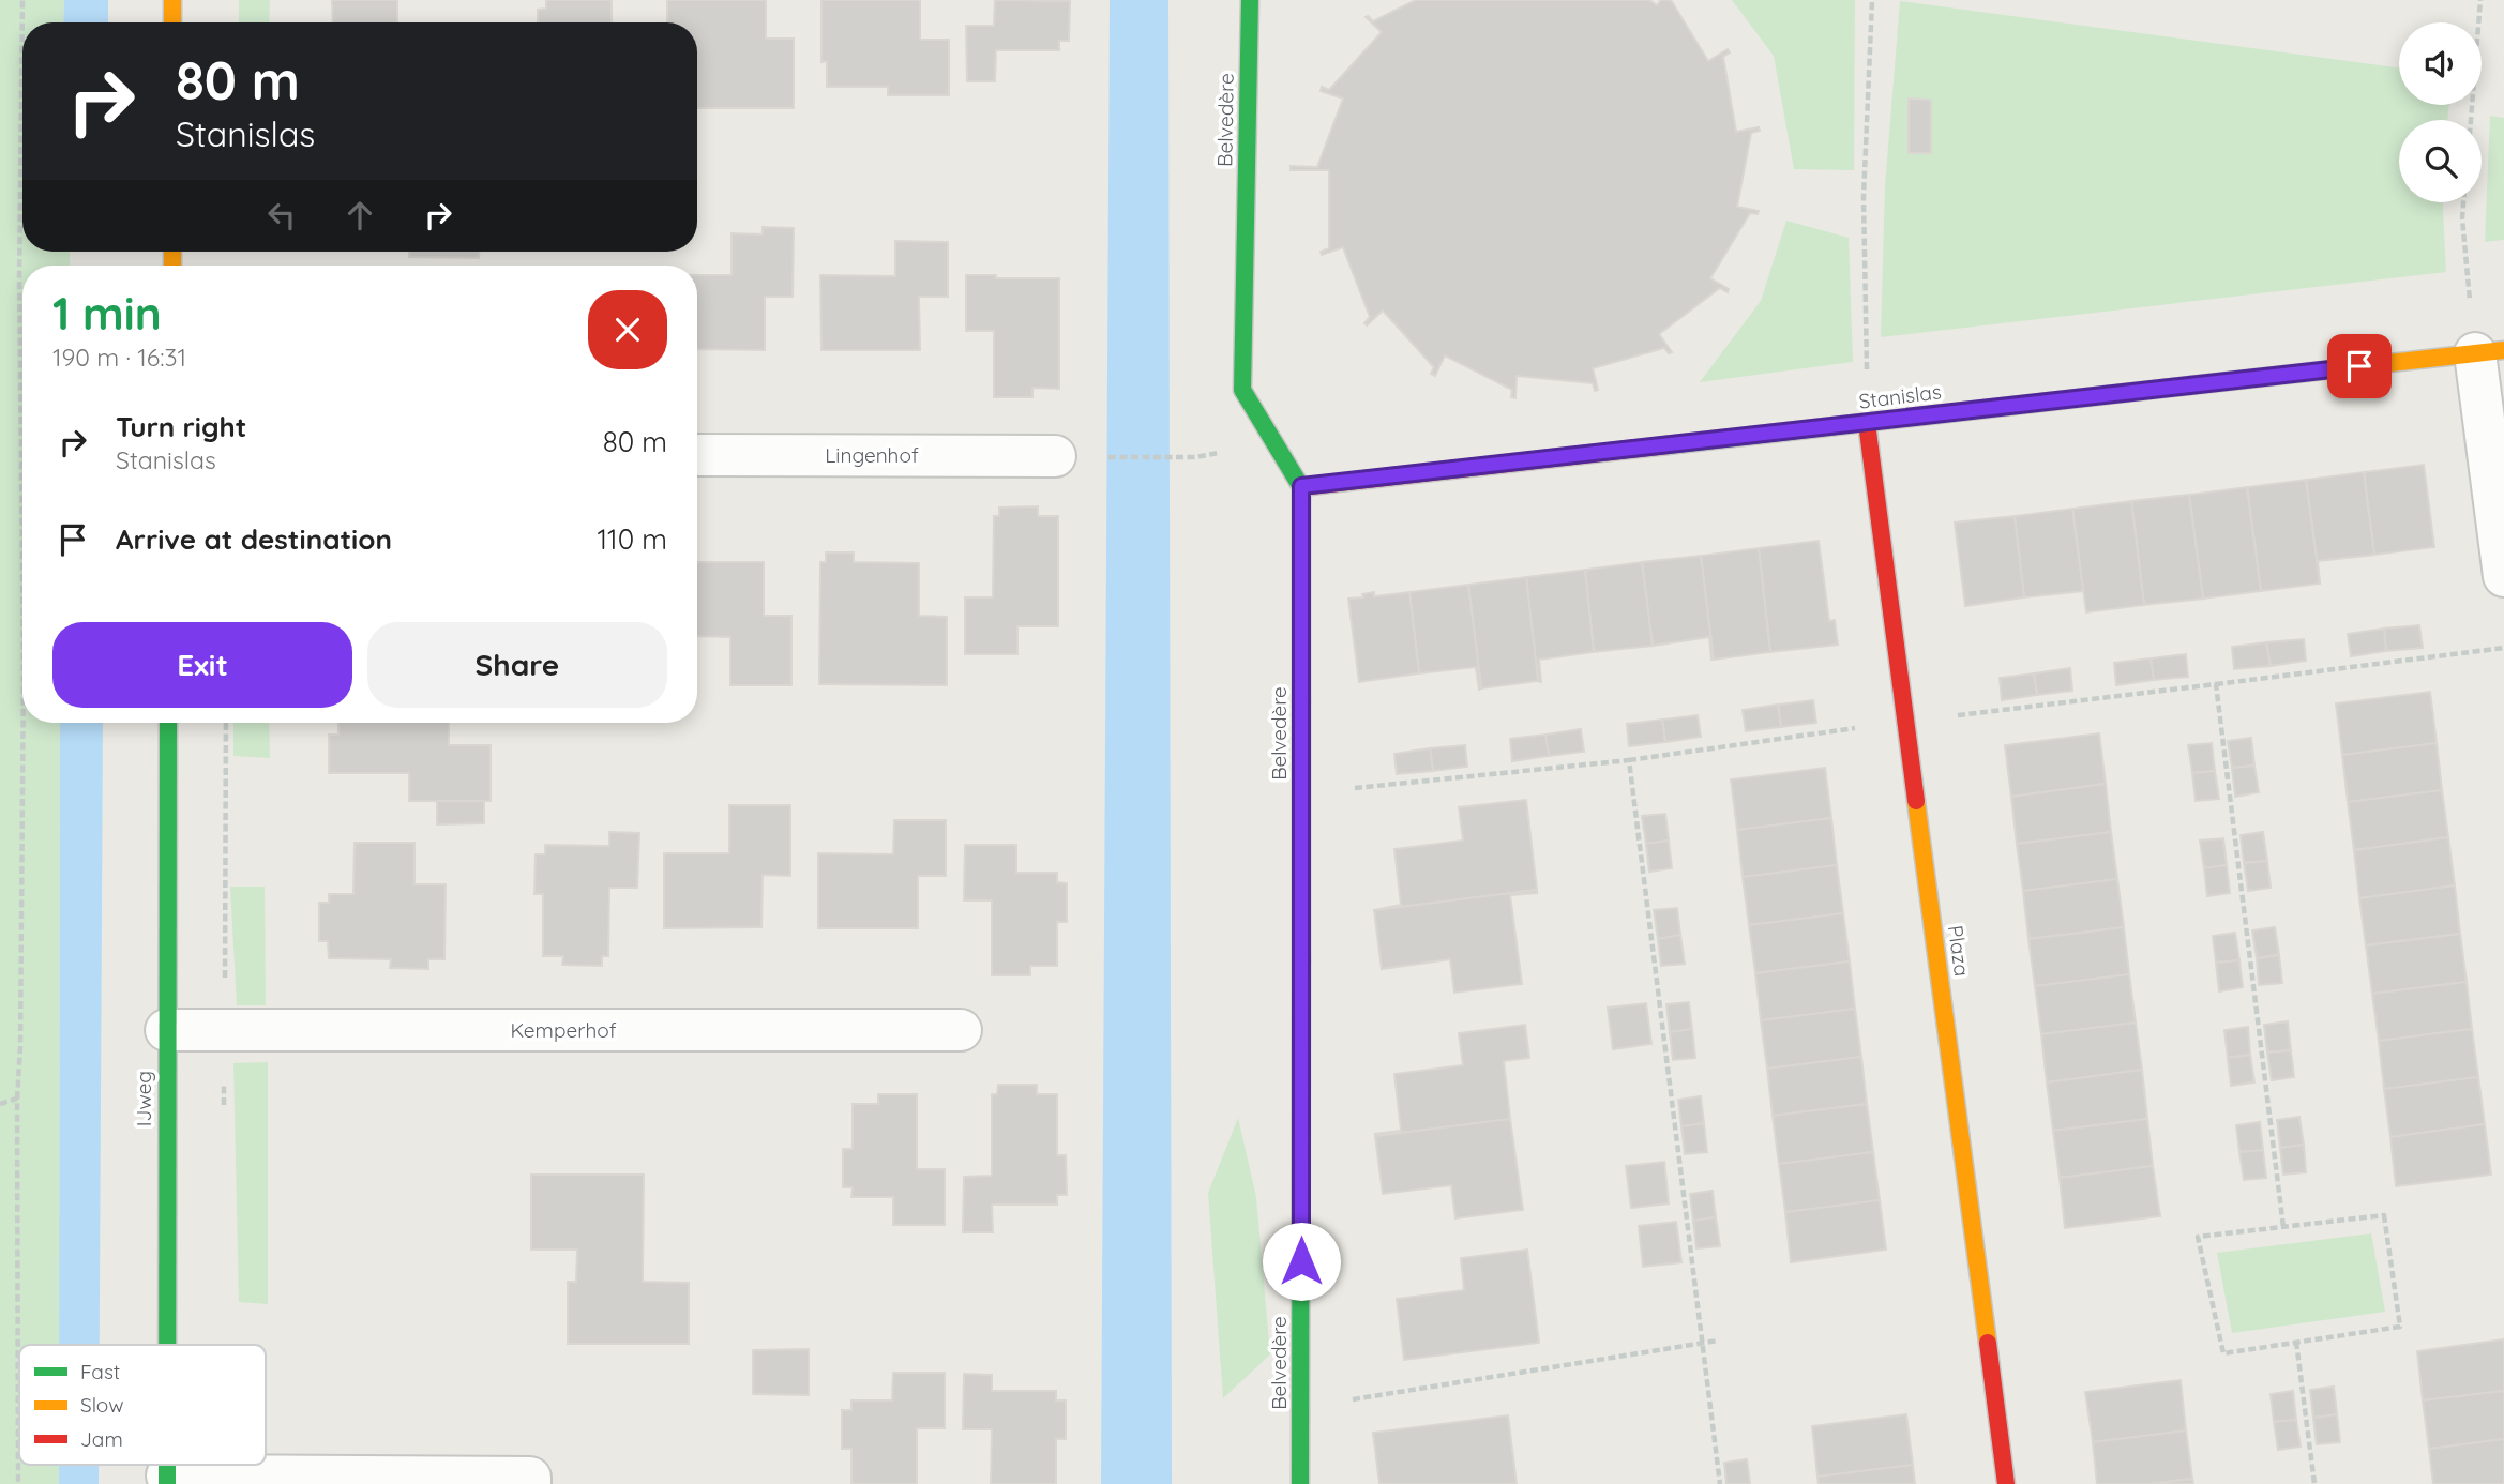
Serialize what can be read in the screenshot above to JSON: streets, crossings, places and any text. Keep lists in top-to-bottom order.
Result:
{
  "streets": {
    "street": [
      "Belvedère",
      "Stanislas",
      "Lingenhof",
      "Plaza",
      "Kemperhof",
      "IJweg"
    ]
  },
  "crossings": [
    ["Belvedère", "Stanislas"],
    ["Stanislas", "Plaza"],
    ["Kemperhof", "IJweg"]
  ],
  "legend": ["Fast", "Slow", "Jam"],
  "page": {
    "turn": ["80 m", "Stanislas"],
    "heading": ["1 min", "190 m · 16:31"],
    "list": [
      {
        "name": "Turn right",
        "note": "Stanislas",
        "value": "80 m"
      },
      {
        "name": "Arrive at destination",
        "value": "110 m"
      }
    ],
    "buttons": ["Exit", "Share"]
  }
}
